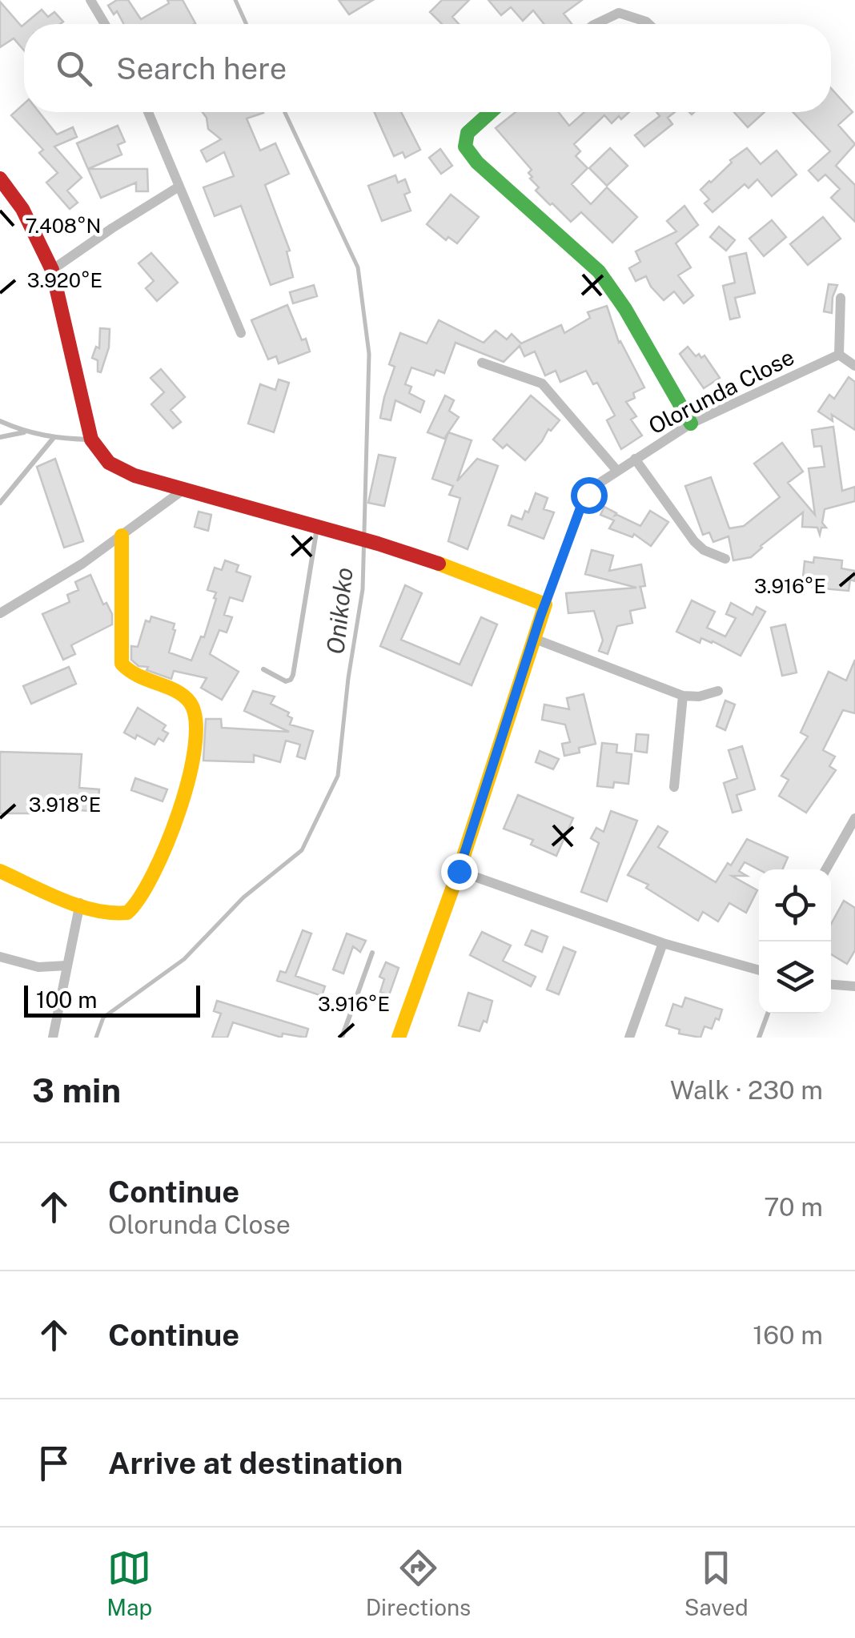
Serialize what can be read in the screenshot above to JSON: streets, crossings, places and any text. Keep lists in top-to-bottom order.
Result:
{
  "streets": {
    "street": ["Olorunda Close"]
  },
  "water": ["Onikoko"],
  "scale_bar": "100 m",
  "page": {
    "search": "Search here",
    "scale": "100 m",
    "heading": ["3 min", "Walk · 230 m"],
    "list": [
      ["Continue", "Olorunda Close", "70 m"],
      ["Continue", "160 m"],
      "Arrive at destination"
    ],
    "nav": ["Map", "Directions", "Saved"]
  },
  "coordinates": [
    "7.408°N",
    "3.920°E",
    "3.916°E",
    "3.918°E"
  ]
}
